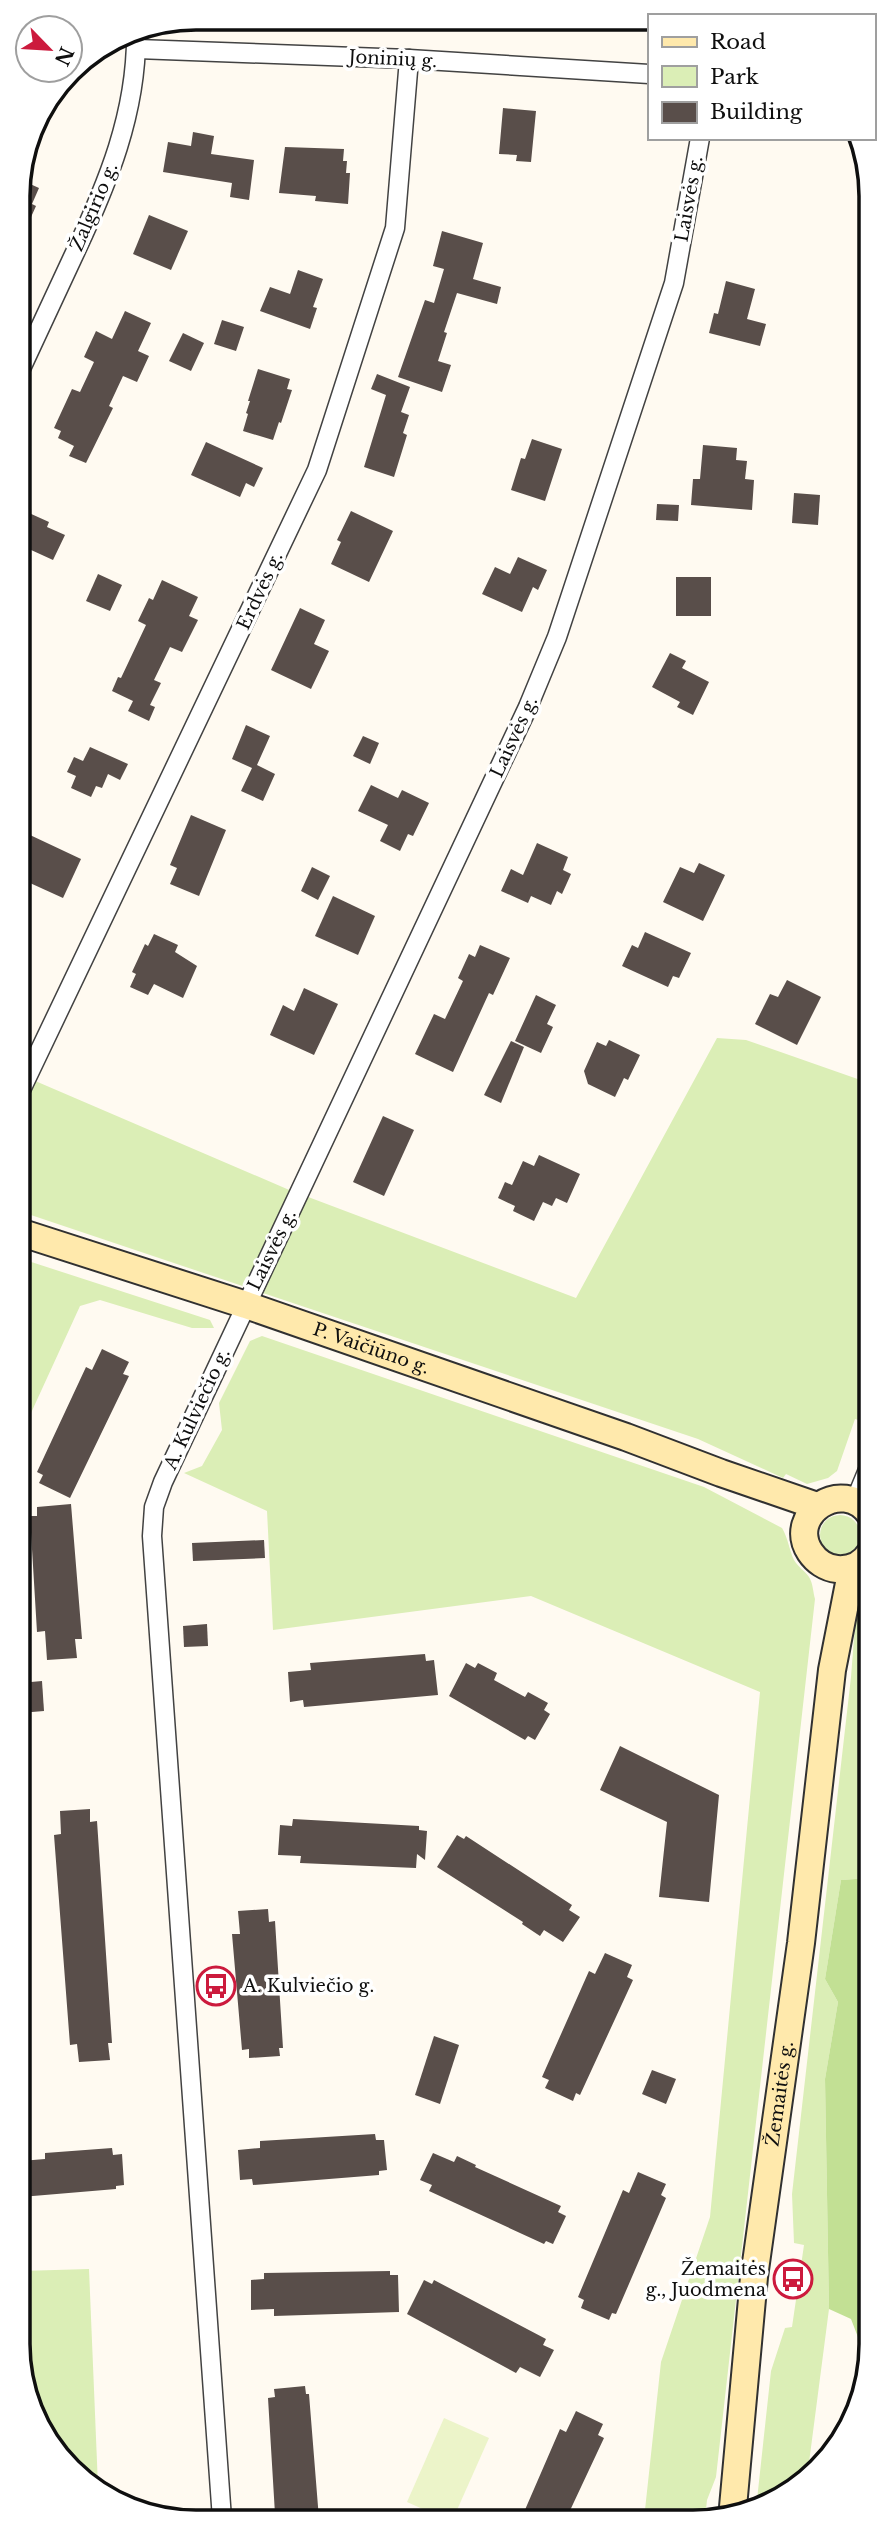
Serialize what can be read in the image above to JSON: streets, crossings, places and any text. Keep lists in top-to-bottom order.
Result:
{
  "streets": {
    "main road": ["P. Vaičiūno g.", "Žemaitės g."],
    "street": [
      "Joninių g.",
      "Laisvės g.",
      "Žalgirio g.",
      "Erdvės g.",
      "A. Kulviečio g."
    ]
  },
  "crossings": [
    ["Joninių g.", "Žalgirio g."],
    ["Joninių g.", "Erdvės g."],
    ["Laisvės g.", "P. Vaičiūno g."],
    ["Laisvės g.", "A. Kulviečio g."],
    ["P. Vaičiūno g.", "A. Kulviečio g."]
  ],
  "places": {
    "bus stop": ["A. Kulviečio g.", "Žemaitės g., Juodmena"]
  },
  "legend": ["Road", "Park", "Building"],
  "north": "bottom right"
}
